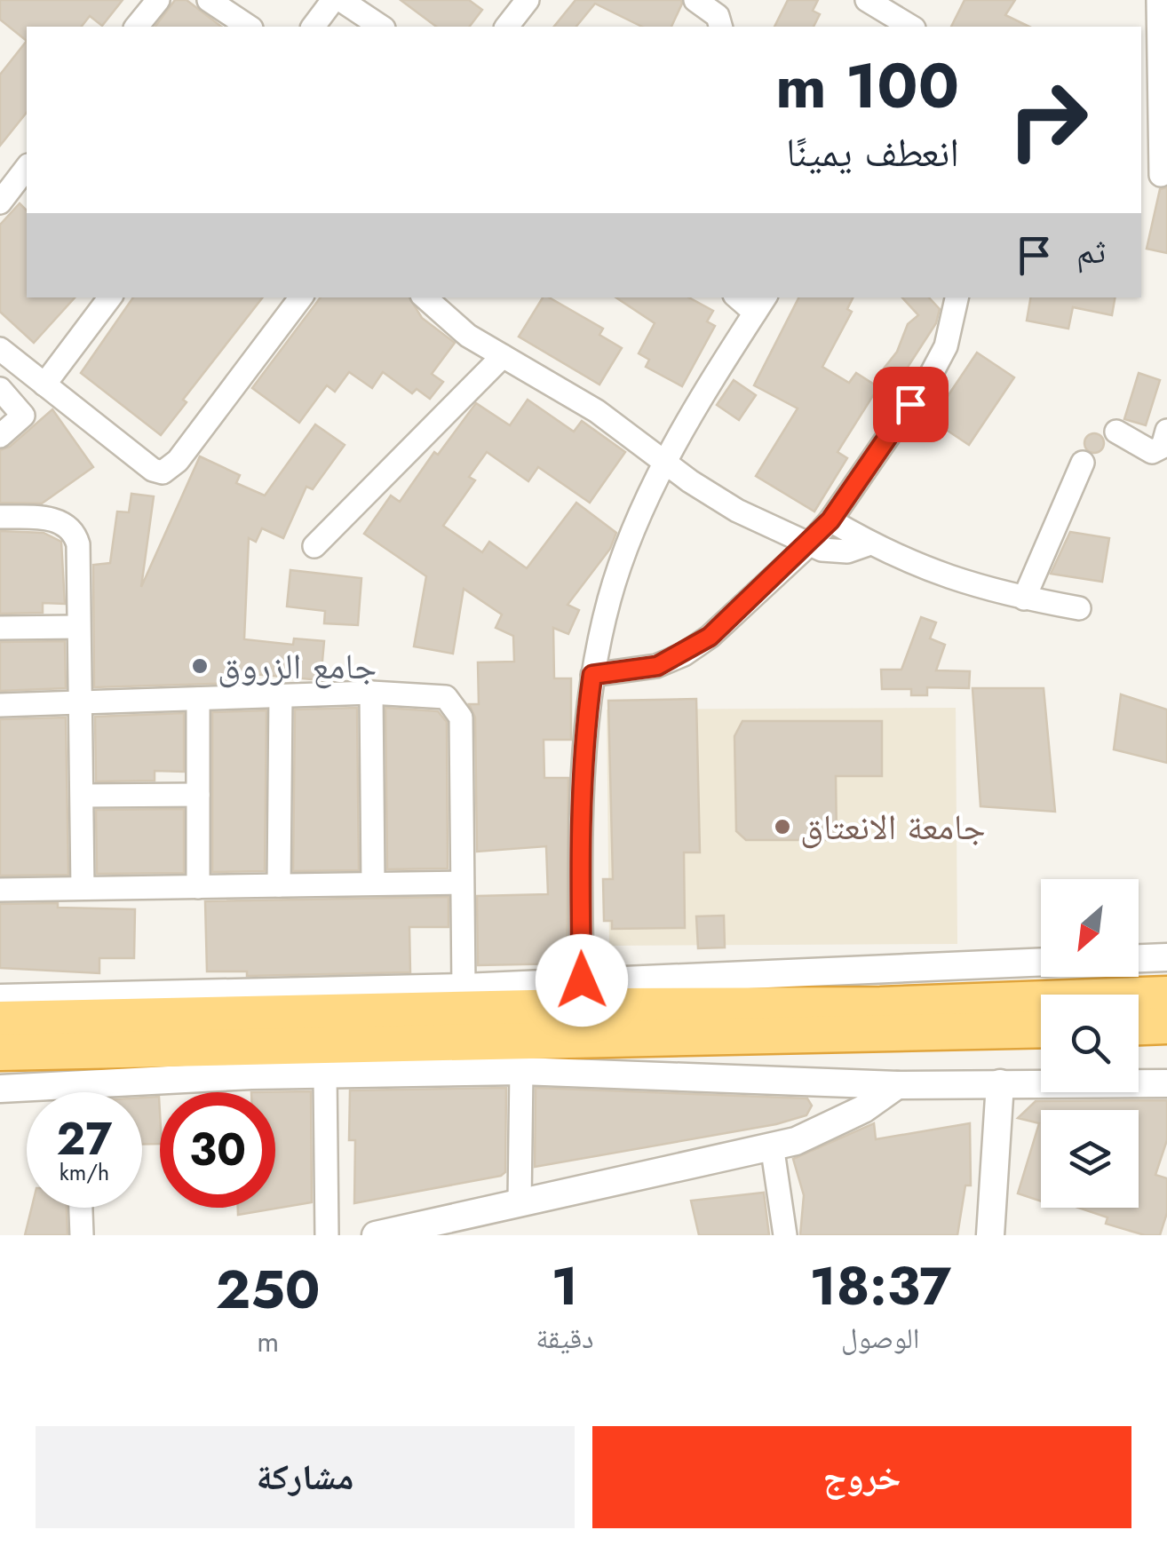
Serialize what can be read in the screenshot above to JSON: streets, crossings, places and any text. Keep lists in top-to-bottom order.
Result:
{
  "places": ["جامع الزروق", "جامعة الانعتاق"],
  "north": "bottom left",
  "page": {
    "turn": ["100 m", "انعطف يمينًا"],
    "then": "ثم",
    "speed": "27 km/h",
    "limit": "30",
    "eta": [
      "18:37",
      "الوصول",
      "1",
      "دقيقة",
      "250",
      "m"
    ],
    "buttons": ["خروج", "مشاركة"]
  }
}
